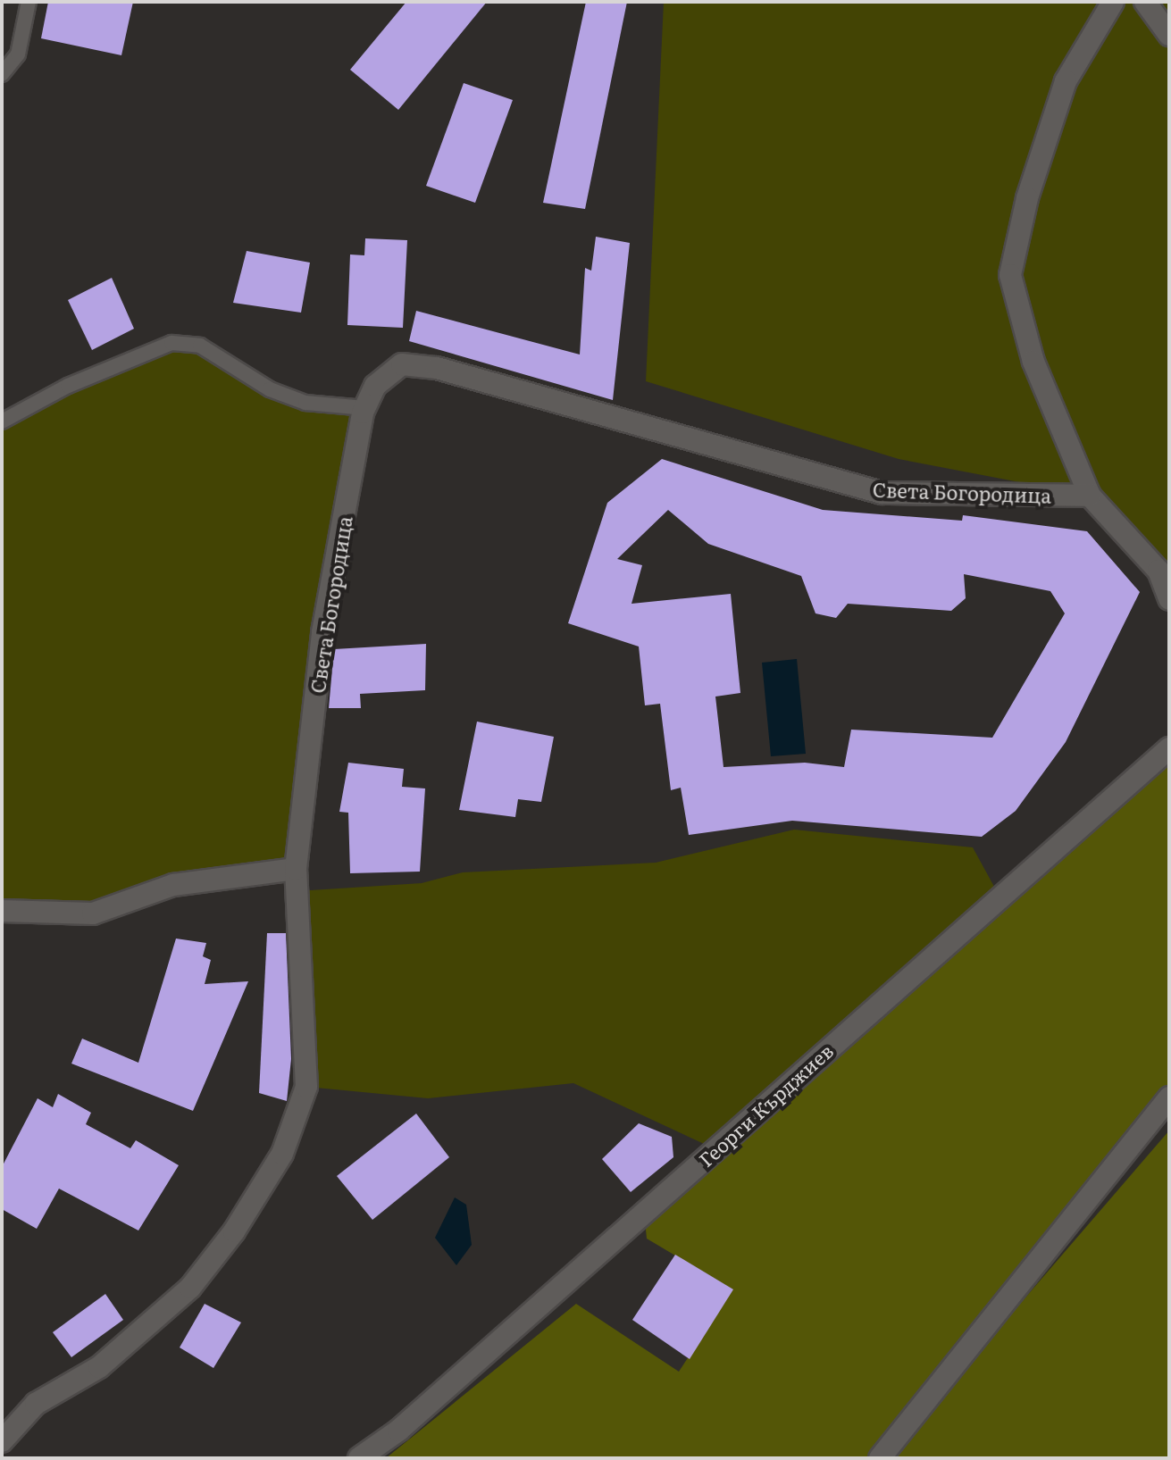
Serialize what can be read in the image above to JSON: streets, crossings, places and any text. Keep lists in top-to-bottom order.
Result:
{
  "streets": {
    "street": ["Света Богородица", "Георги Кърджиев"]
  }
}
